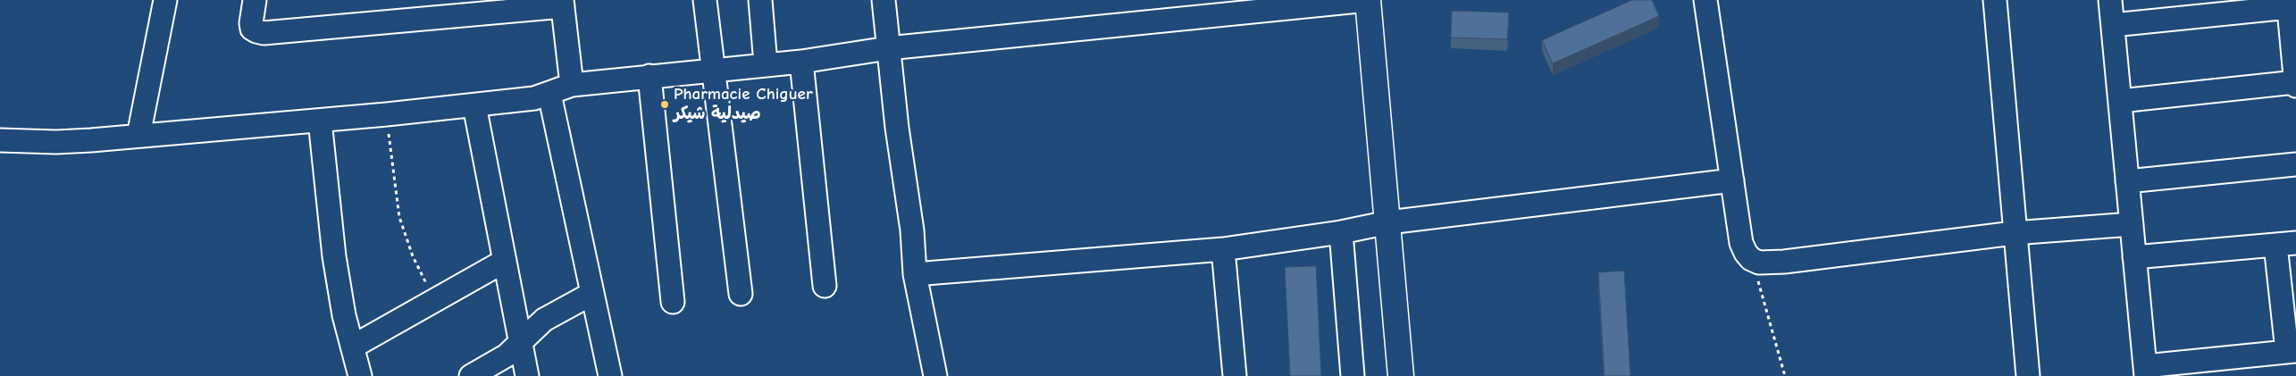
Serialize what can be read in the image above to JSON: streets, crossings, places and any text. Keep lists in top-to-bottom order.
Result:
{
  "places": ["Pharmacie Chiguer صيدلية شيكر"]
}
